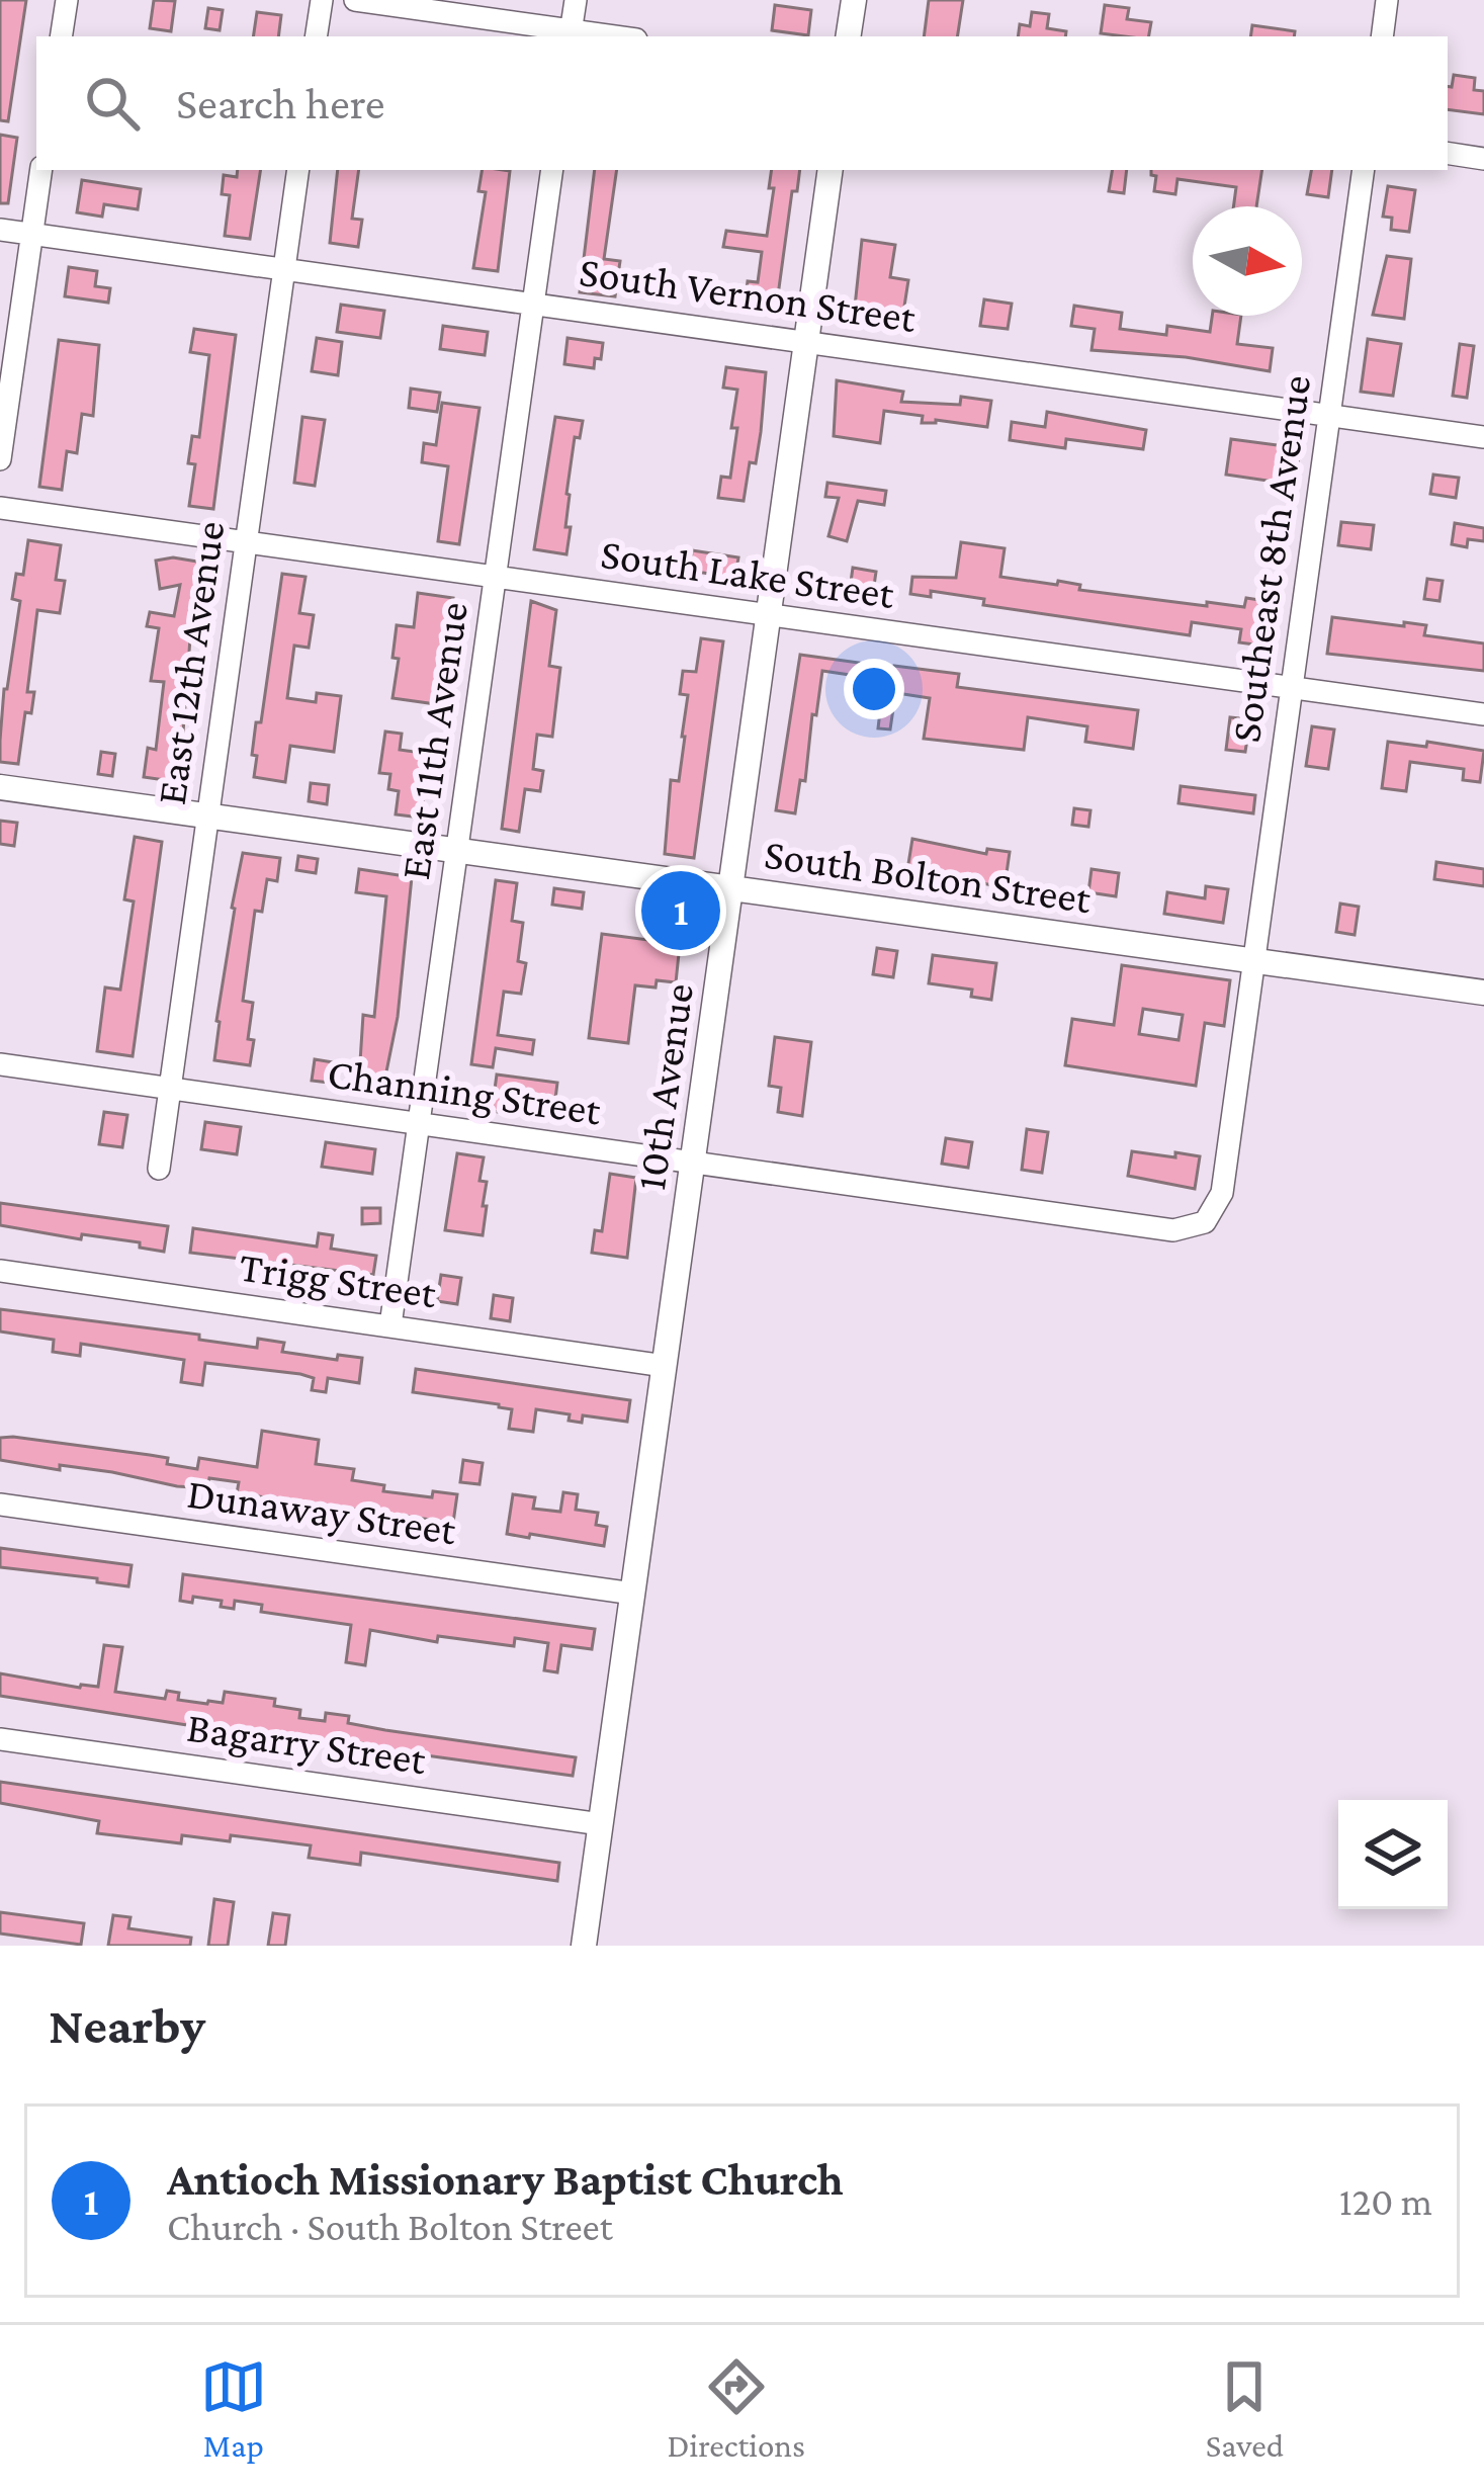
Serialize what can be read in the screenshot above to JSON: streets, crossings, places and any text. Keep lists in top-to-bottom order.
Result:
{
  "streets": {
    "main road": ["South Bolton Street", "10th Avenue"],
    "street": [
      "South Vernon Street",
      "Southeast 8th Avenue",
      "South Lake Street",
      "East 12th Avenue",
      "East 11th Avenue",
      "Channing Street",
      "Trigg Street",
      "Dunaway Street",
      "Bagarry Street"
    ]
  },
  "crossings": [
    ["South Vernon Street", "Southeast 8th Avenue"],
    ["South Vernon Street", "East 12th Avenue"],
    ["South Vernon Street", "East 11th Avenue"],
    ["South Vernon Street", "10th Avenue"],
    ["Southeast 8th Avenue", "South Lake Street"],
    ["Southeast 8th Avenue", "South Bolton Street"],
    ["Southeast 8th Avenue", "Channing Street"],
    ["South Lake Street", "East 12th Avenue"],
    ["South Lake Street", "East 11th Avenue"],
    ["South Lake Street", "10th Avenue"],
    ["East 12th Avenue", "South Bolton Street"],
    ["East 12th Avenue", "Channing Street"],
    ["East 11th Avenue", "South Bolton Street"],
    ["East 11th Avenue", "Channing Street"],
    ["East 11th Avenue", "Trigg Street"],
    ["South Bolton Street", "10th Avenue"],
    ["10th Avenue", "Channing Street"],
    ["10th Avenue", "Trigg Street"],
    ["10th Avenue", "Dunaway Street"],
    ["10th Avenue", "Bagarry Street"]
  ],
  "north": "right",
  "page": {
    "search": "Search here",
    "pins": "1",
    "heading": "Nearby",
    "list": [
      {
        "mark": "1",
        "name": "Antioch Missionary Baptist Church",
        "note": "Church · South Bolton Street",
        "value": "120 m"
      }
    ],
    "nav": ["Map", "Directions", "Saved"]
  }
}
